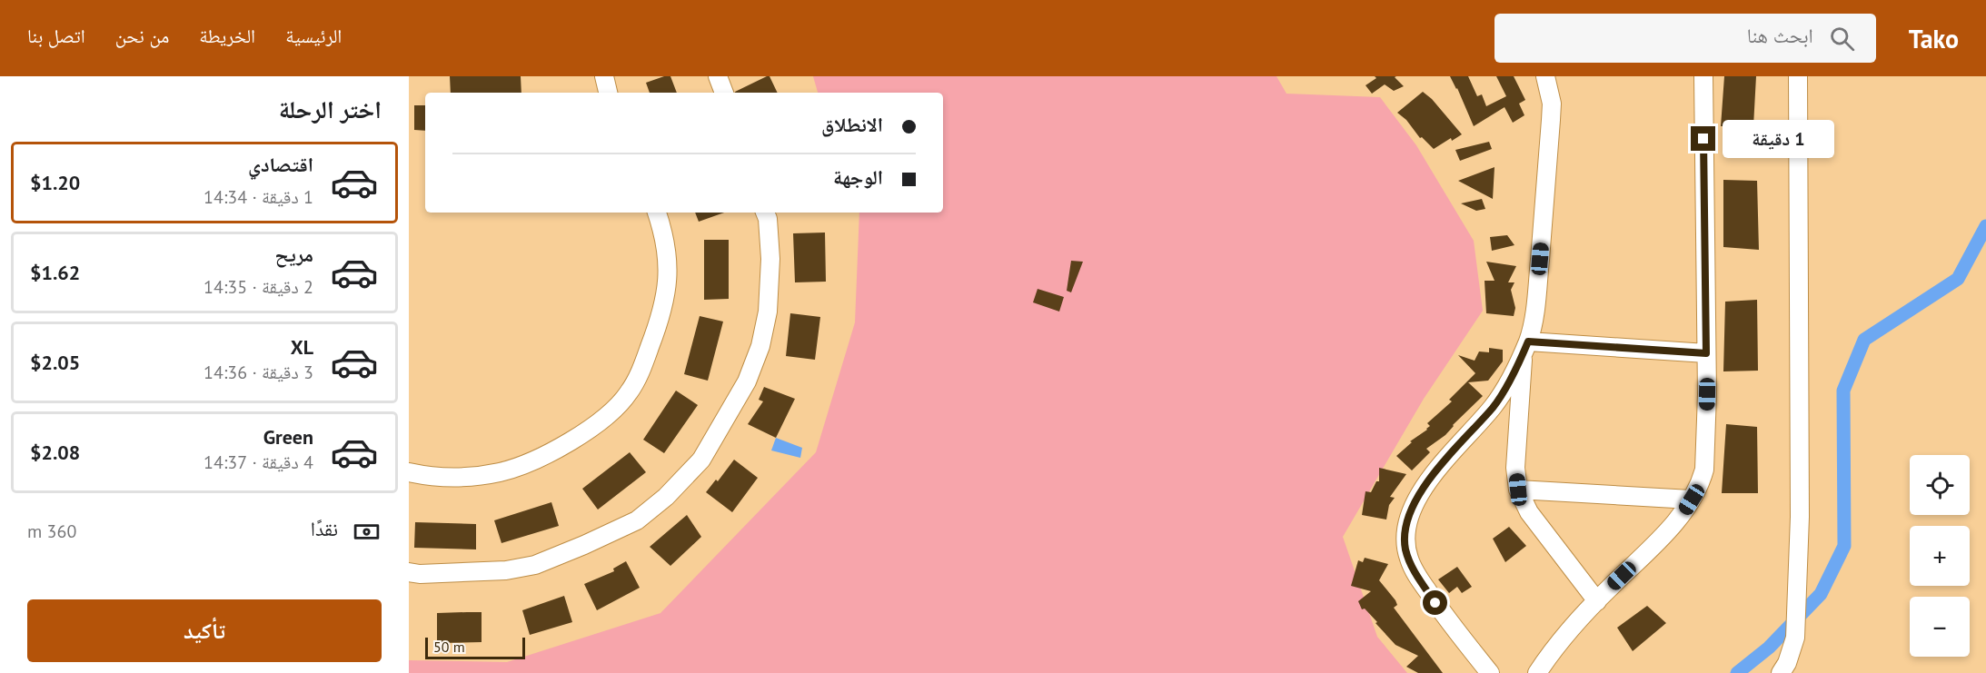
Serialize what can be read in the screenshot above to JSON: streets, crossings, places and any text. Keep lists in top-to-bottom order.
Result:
{
  "scale_bar": "50 m",
  "page": {
    "header": "Tako",
    "search": "ابحث هنا",
    "nav": [
      "الرئيسية",
      "الخريطة",
      "من نحن",
      "اتصل بنا"
    ],
    "heading": "اختر الرحلة",
    "banner": ["الانطلاق", "الوجهة"],
    "bubble": "1 دقيقة",
    "list": [
      {
        "name": "اقتصادي",
        "note": "1 دقيقة · 14:34",
        "value": "$1.20"
      },
      {
        "name": "مريح",
        "note": "2 دقيقة · 14:35",
        "value": "$1.62"
      },
      {
        "name": "XL",
        "note": "3 دقيقة · 14:36",
        "value": "$2.05"
      },
      {
        "name": "Green",
        "note": "4 دقيقة · 14:37",
        "value": "$2.08"
      }
    ],
    "map_buttons": ["+", "−"],
    "pay": ["نقدًا", "360 m"],
    "buttons": "تأكيد",
    "scale": "50 m"
  }
}
